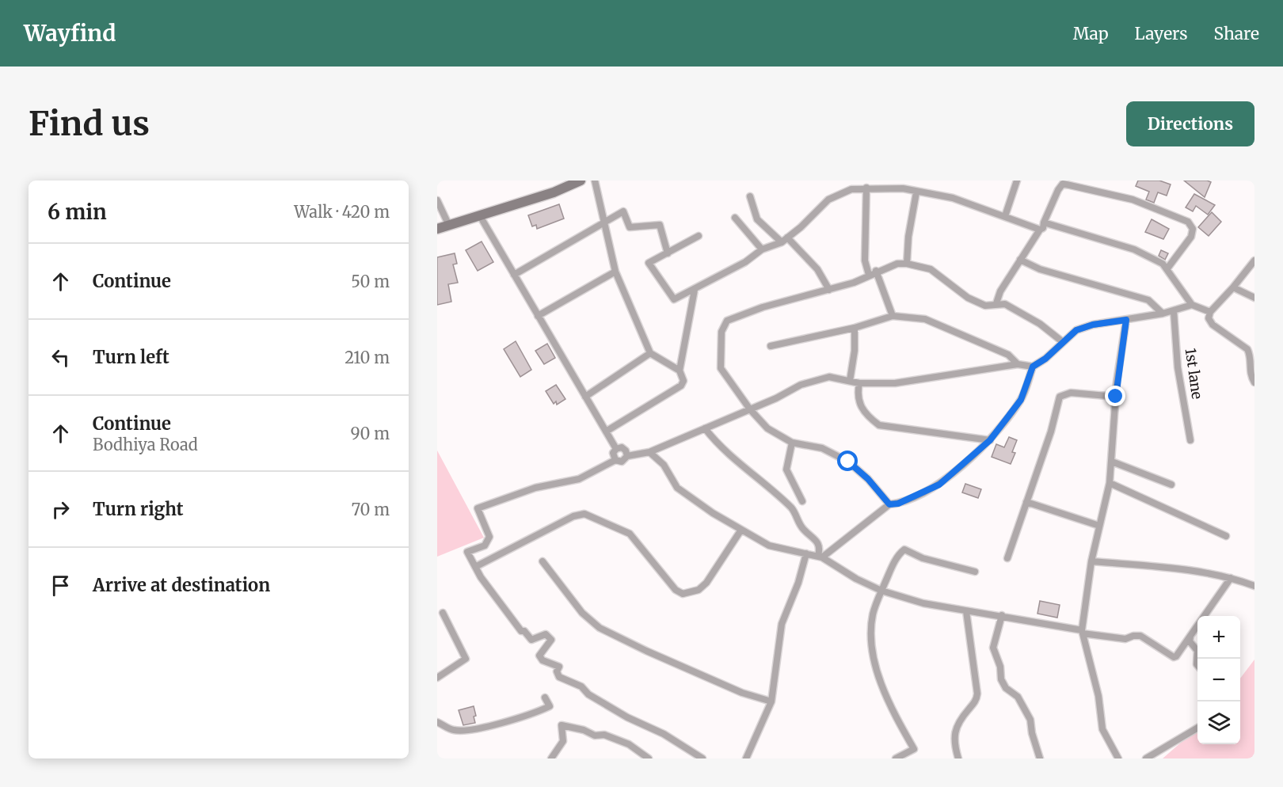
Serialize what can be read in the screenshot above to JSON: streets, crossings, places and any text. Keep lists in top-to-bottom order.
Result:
{
  "streets": {
    "street": ["1st lane"]
  },
  "page": {
    "header": "Wayfind",
    "nav": ["Map", "Layers", "Share"],
    "buttons": "Directions",
    "title": "Find us",
    "heading": ["6 min", "Walk · 420 m"],
    "list": [
      ["Continue", "50 m"],
      ["Turn left", "210 m"],
      ["Continue", "Bodhiya Road", "90 m"],
      ["Turn right", "70 m"],
      "Arrive at destination"
    ],
    "map_buttons": ["+", "−"]
  }
}
